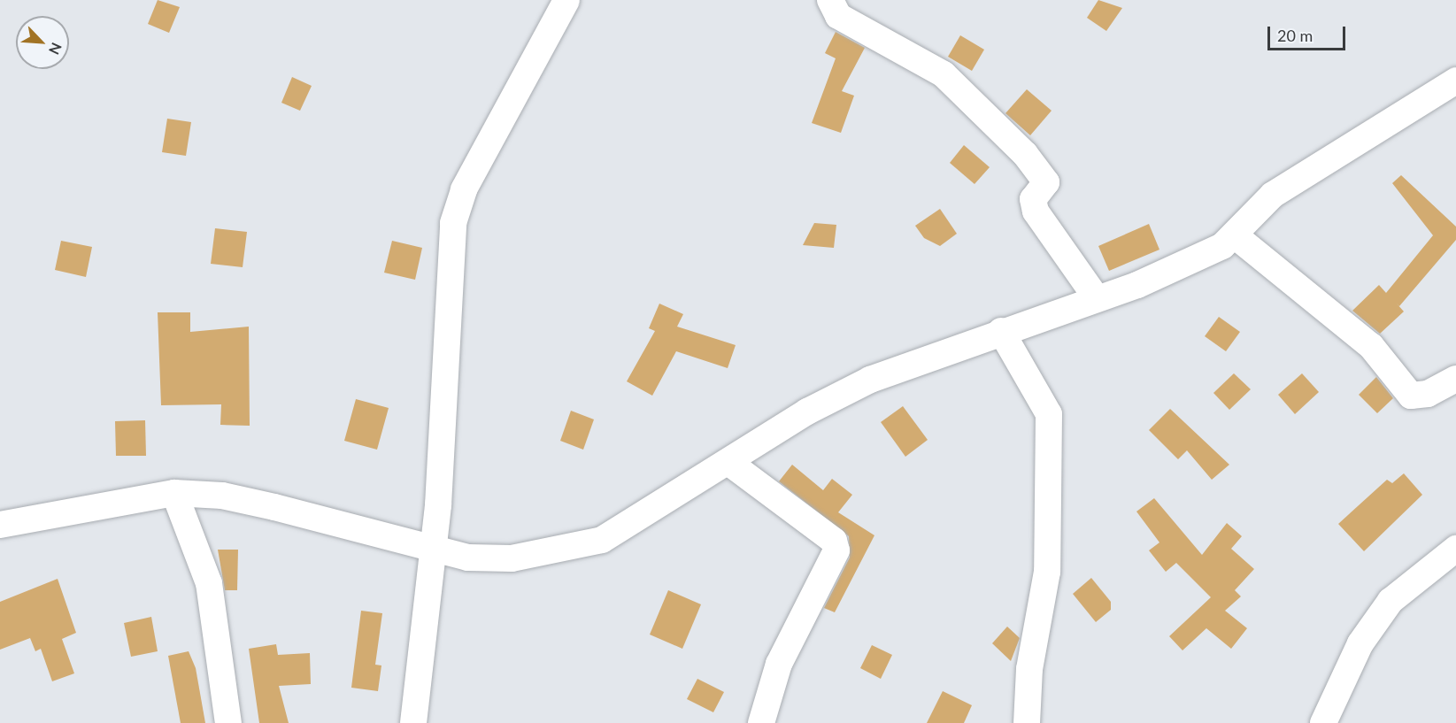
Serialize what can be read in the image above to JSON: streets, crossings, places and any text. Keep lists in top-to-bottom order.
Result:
{
  "scale_bar": "20 m",
  "north": "bottom right"
}
